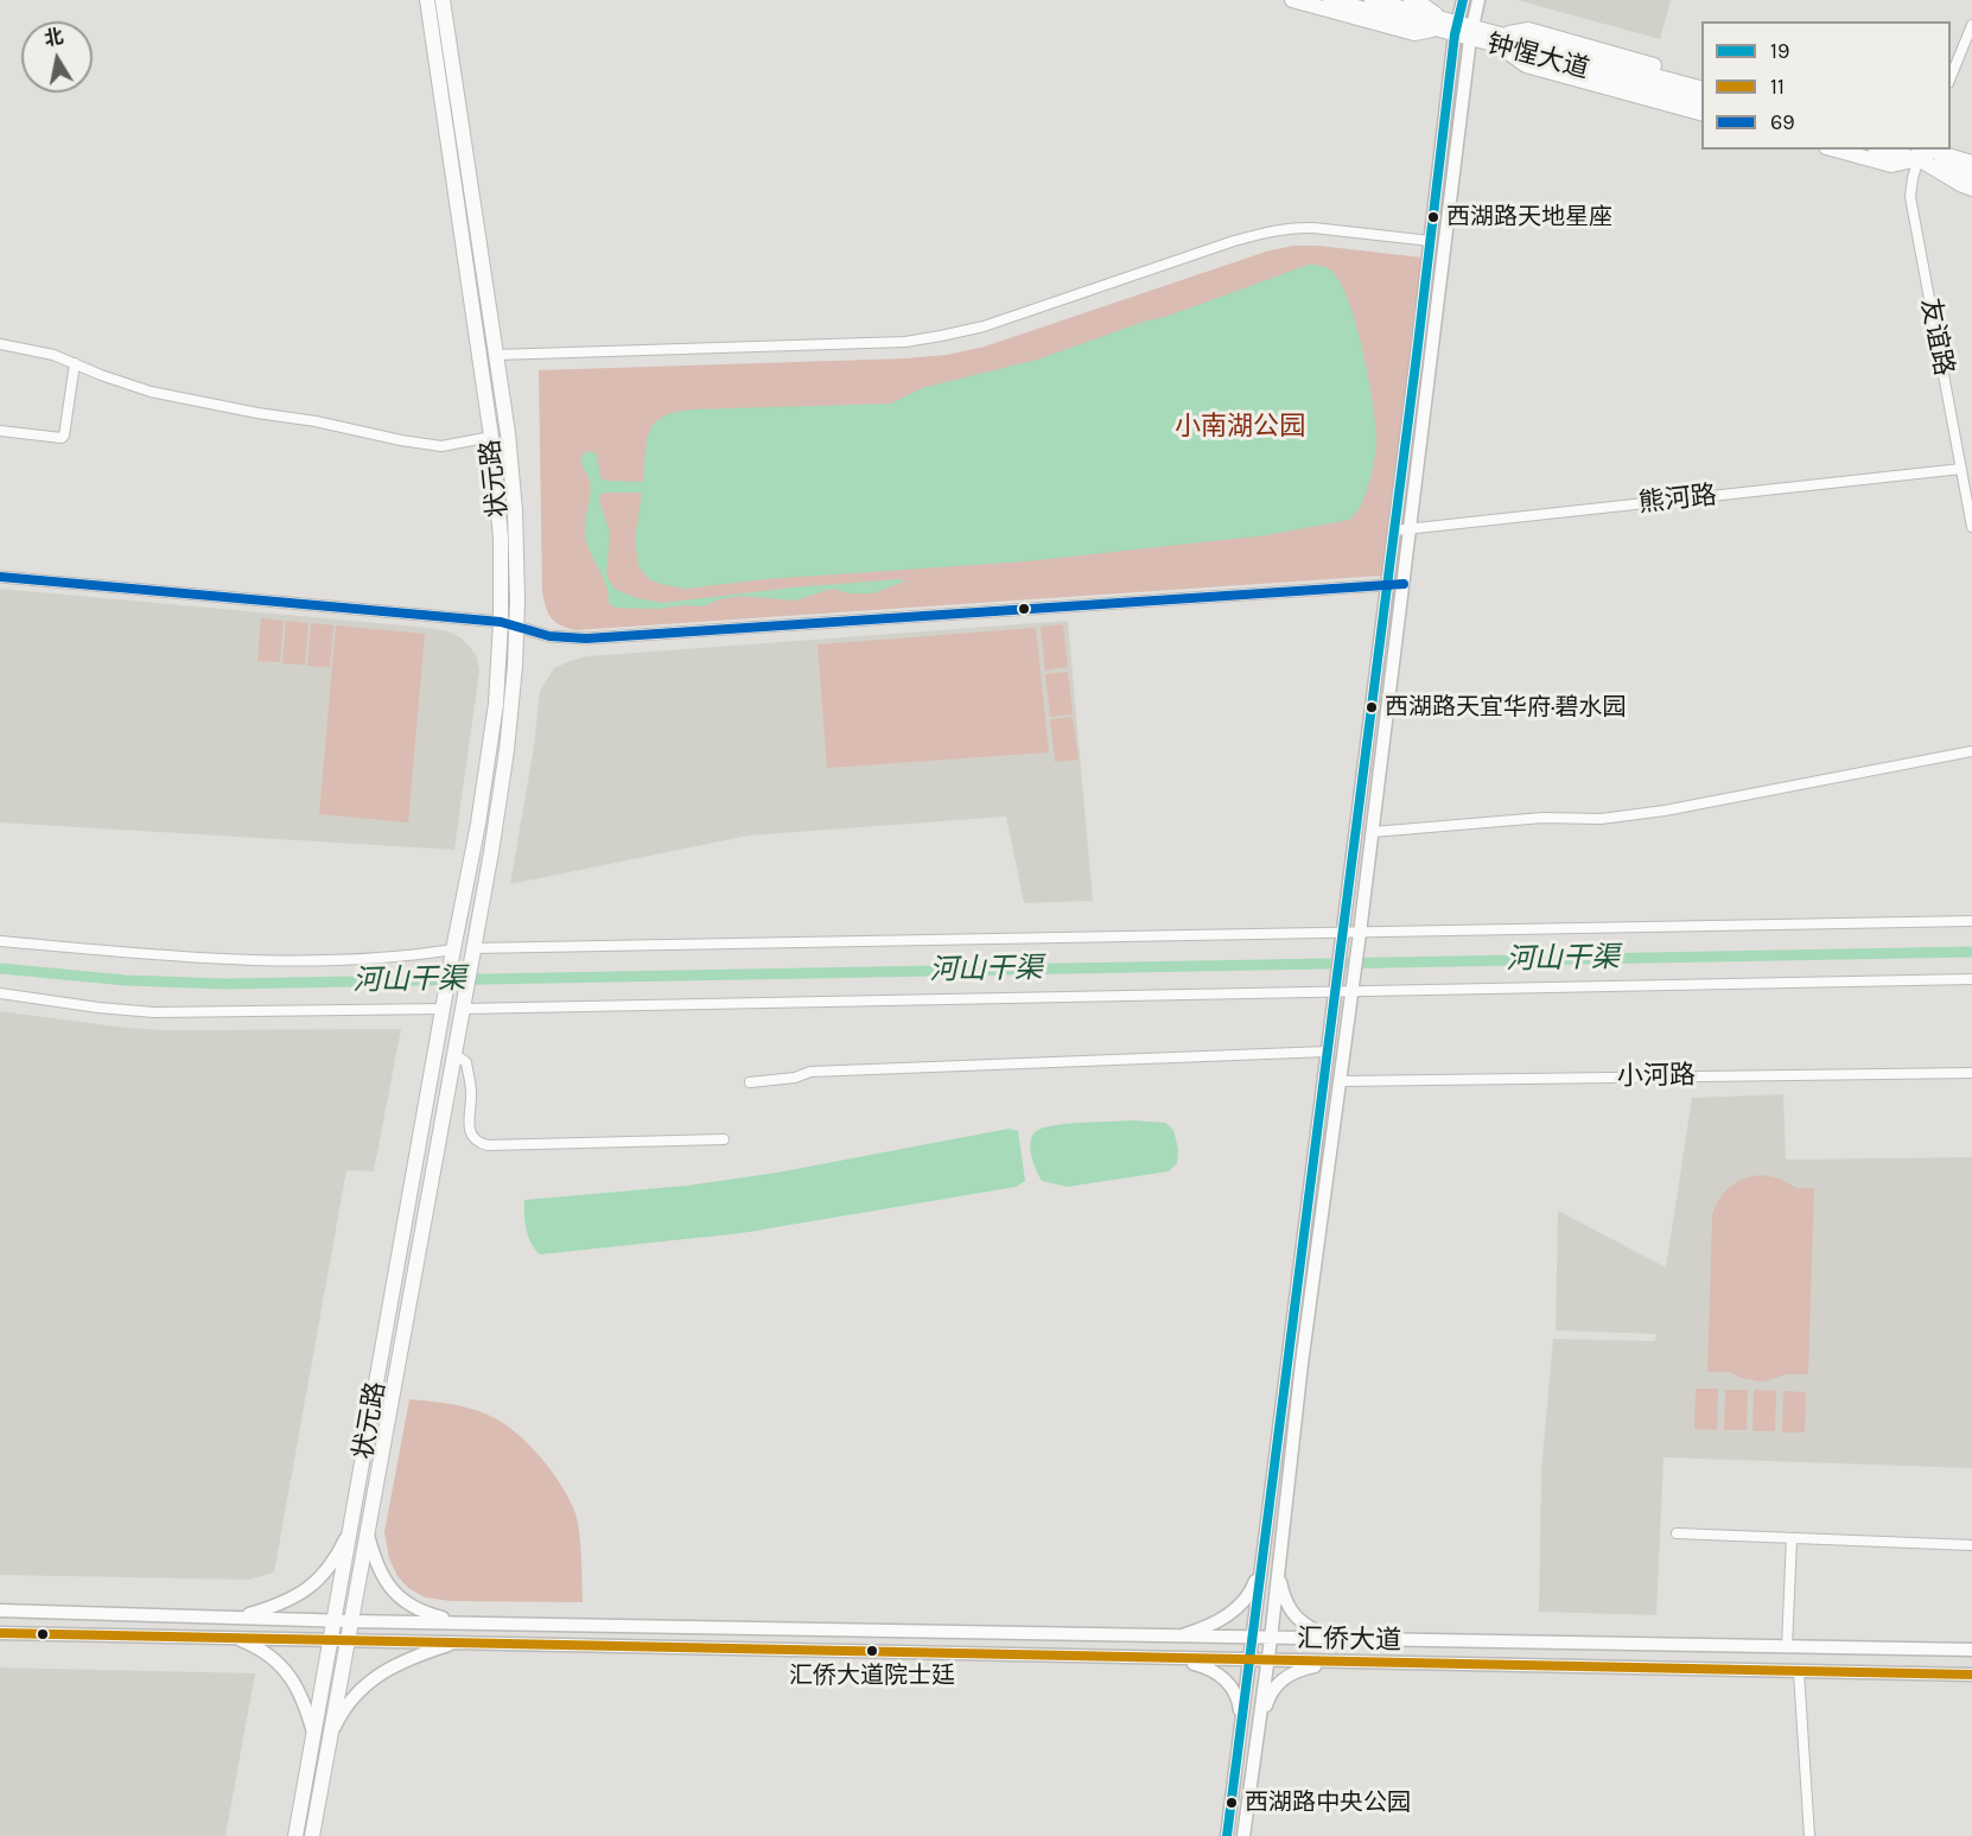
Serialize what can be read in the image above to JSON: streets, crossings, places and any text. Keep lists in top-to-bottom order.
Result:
{
  "streets": {
    "main road": ["钟惺大道", "状元路", "汇侨大道"],
    "street": ["友谊路", "熊河路", "小河路"]
  },
  "crossings": [
    ["友谊路", "熊河路"],
    ["状元路", "汇侨大道"]
  ],
  "water": ["河山干渠"],
  "parks": ["小南湖公园"],
  "places": [
    "西湖路天地星座",
    "西湖路天宜华府·碧水园",
    "汇侨大道院士廷",
    "西湖路中央公园"
  ],
  "lines": ["transit line 19", "transit line 69", "transit line 11"],
  "legend": ["19", "11", "69"],
  "north": "top"
}
